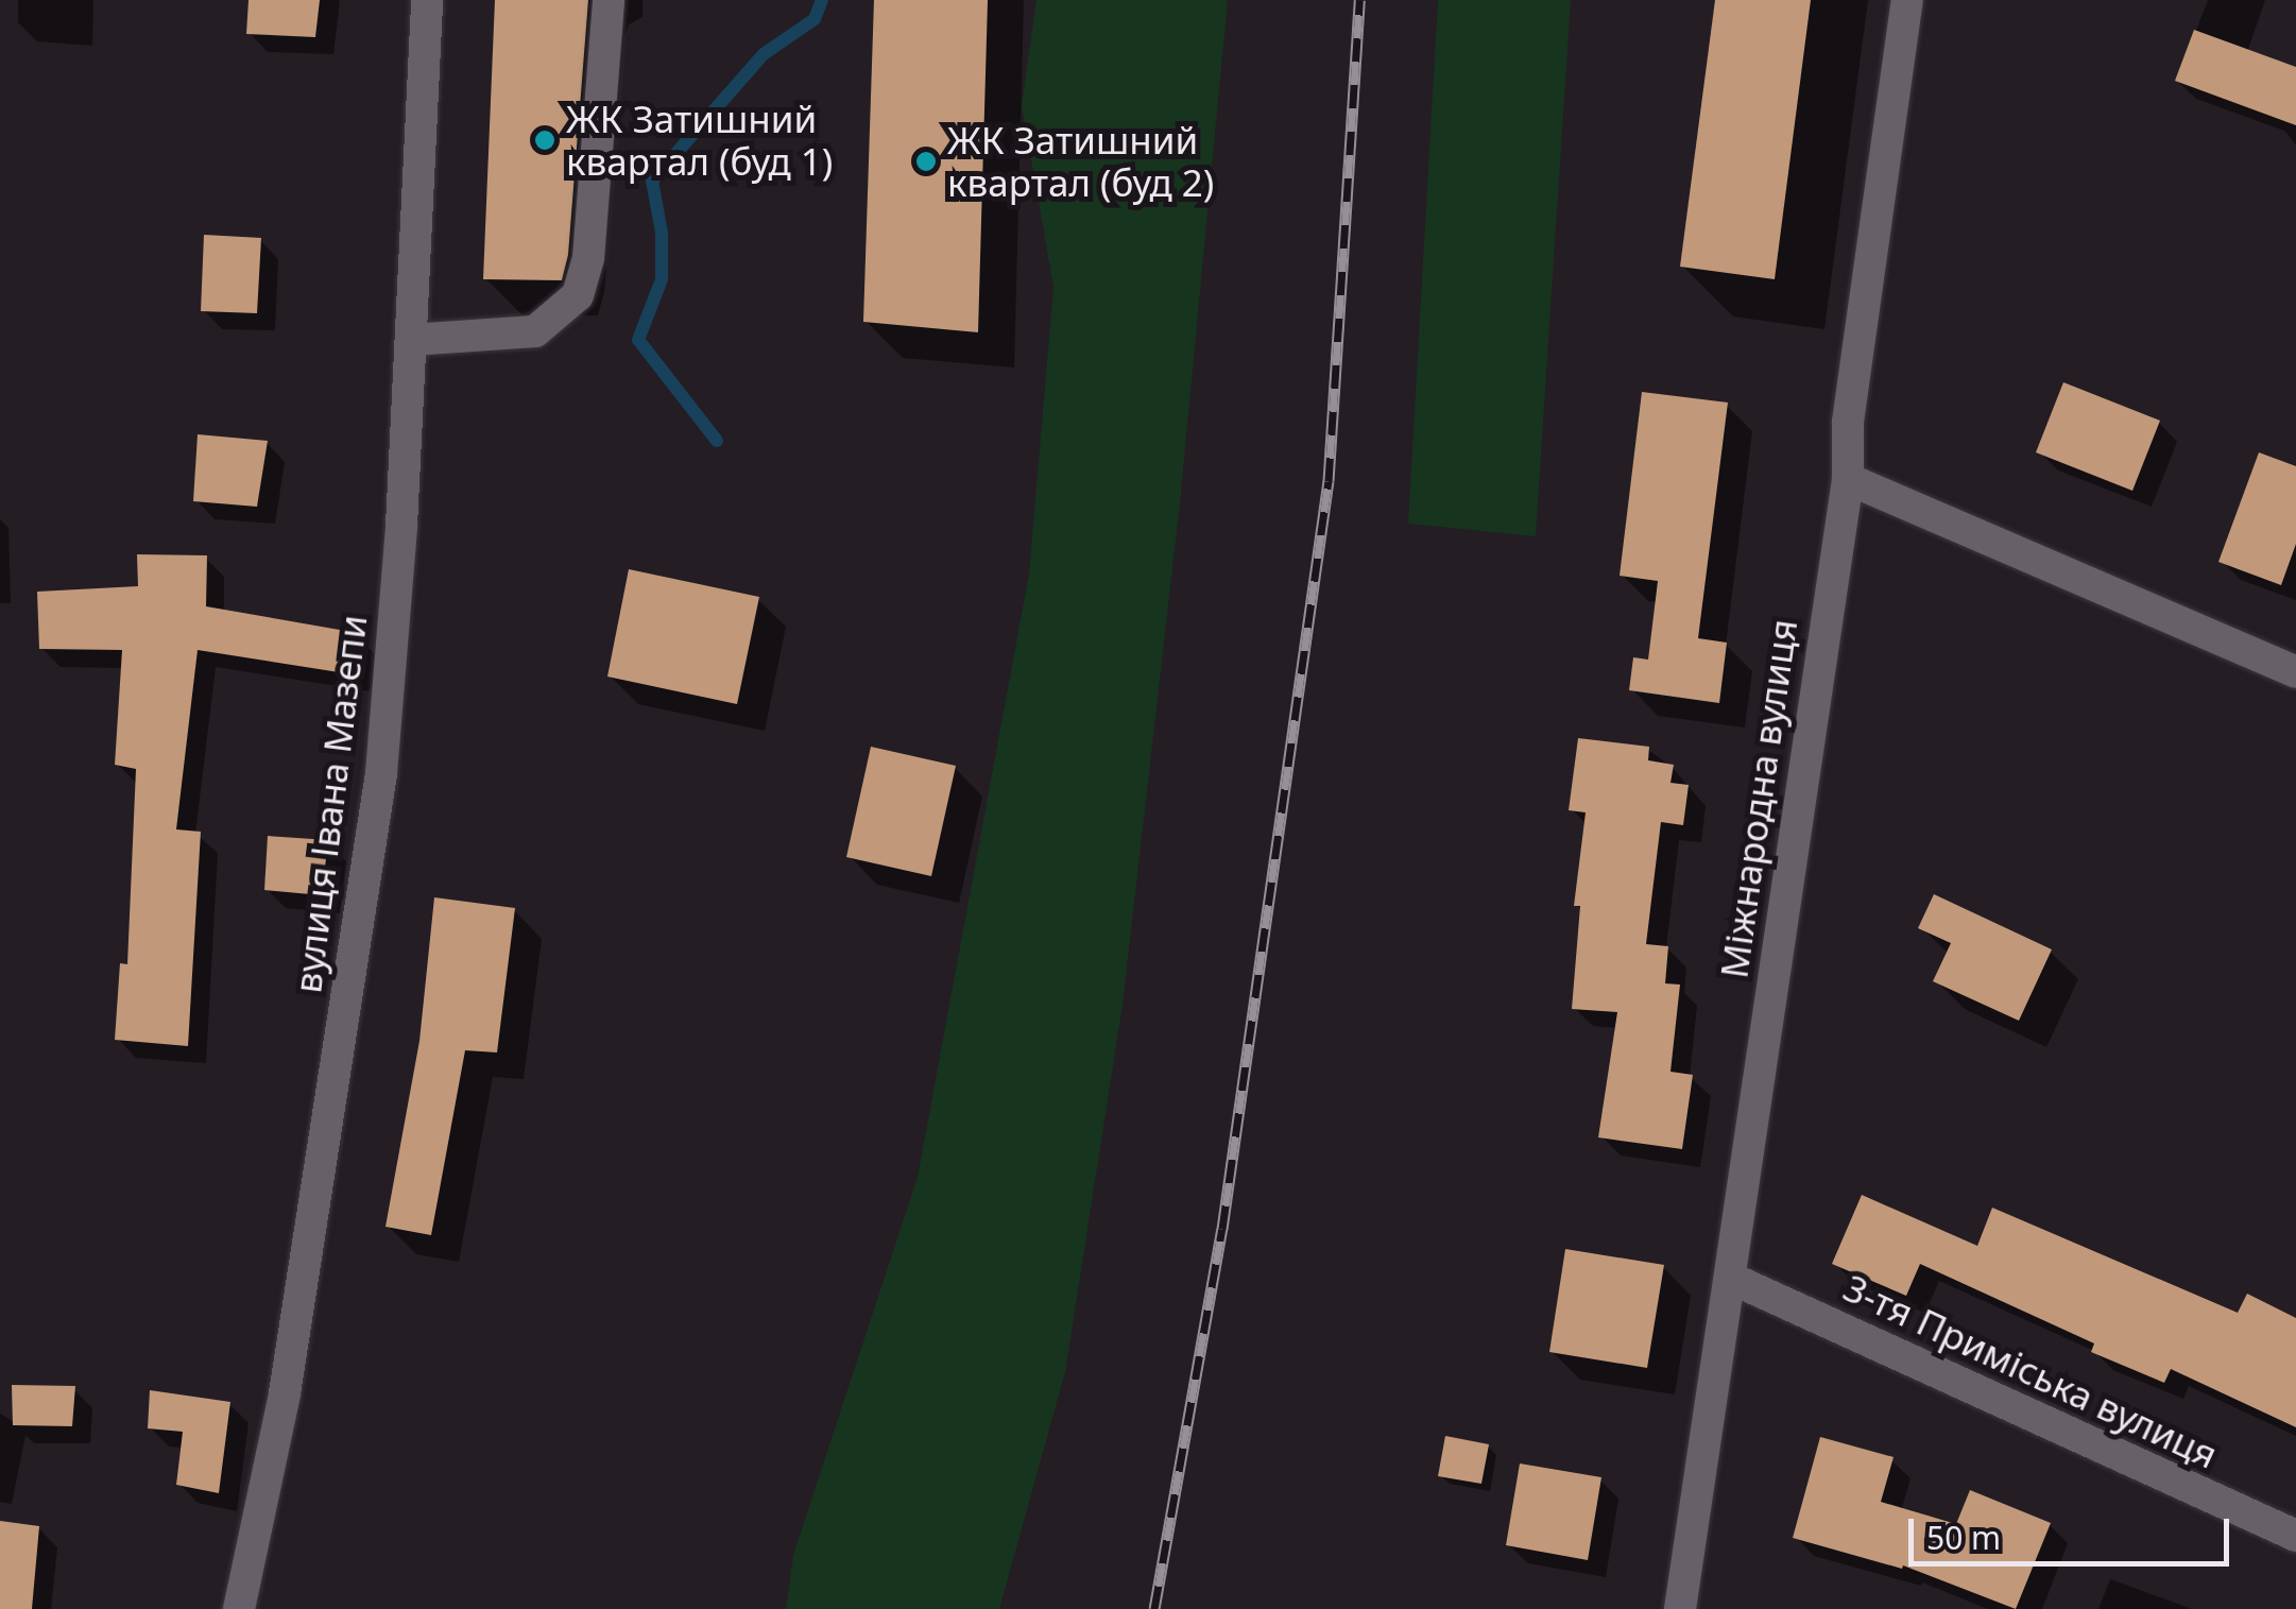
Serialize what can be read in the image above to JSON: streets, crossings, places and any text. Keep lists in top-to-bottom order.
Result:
{
  "streets": {
    "street": ["Міжнародна вулиця", "вулиця Івана Мазепи", "3-тя Приміська вулиця"]
  },
  "crossings": [
    ["Міжнародна вулиця", "3-тя Приміська вулиця"]
  ],
  "places": ["ЖК Затишний квартал (буд 1)", "ЖК Затишний квартал (буд 2)"],
  "scale_bar": "50 m"
}
